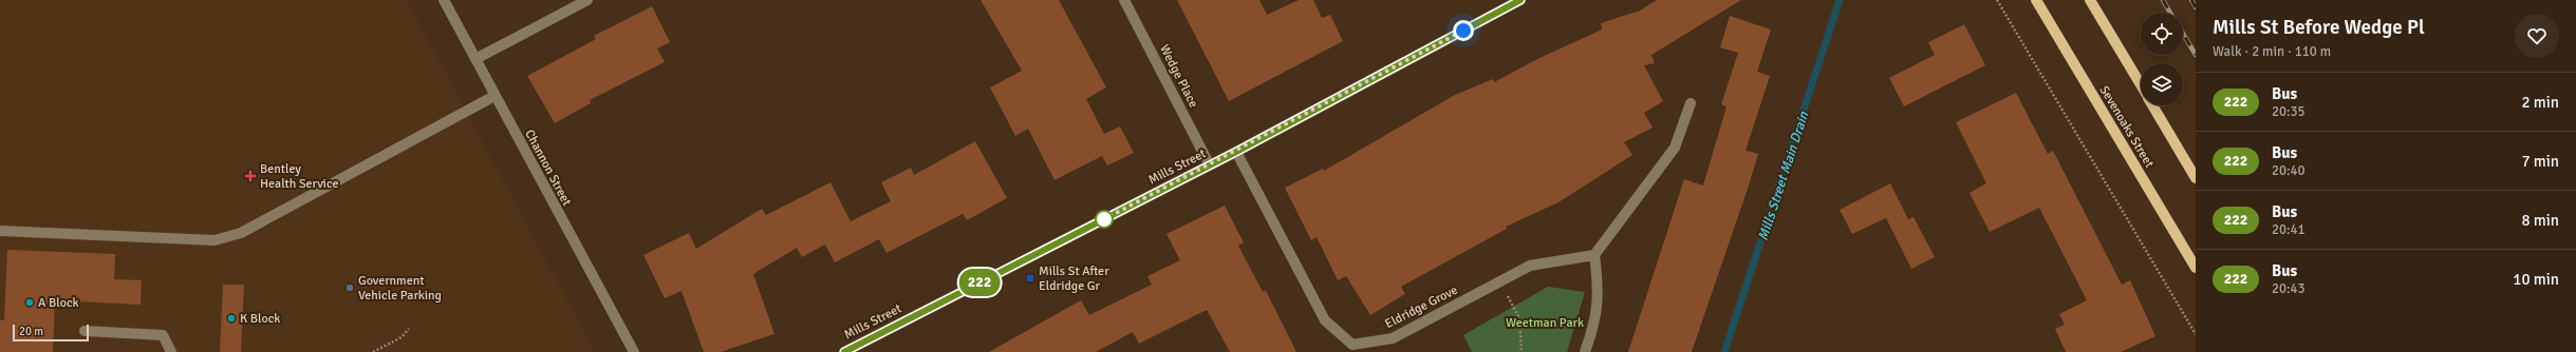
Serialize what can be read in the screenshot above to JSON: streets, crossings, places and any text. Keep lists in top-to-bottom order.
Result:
{
  "streets": {
    "main road": ["Sevenoaks Street"],
    "street": [
      "Wedge Place",
      "Mills Street",
      "Channon Street",
      "Eldridge Grove"
    ]
  },
  "crossings": [
    ["Wedge Place", "Mills Street"],
    ["Mills Street", "Eldridge Grove"]
  ],
  "water": ["Mills Street Main Drain"],
  "parks": ["Weetman Park"],
  "places": {
    "health": ["Bentley Health Service"],
    "transit": ["Mills St After Eldridge Gr"],
    "other": ["Government Vehicle Parking", "A Block", "K Block"]
  },
  "lines": ["bus line 222"],
  "scale_bar": "20 m",
  "page": {
    "on_map": "222",
    "heading": ["Mills St Before Wedge Pl", "Walk · 2 min · 110 m"],
    "list": [
      {
        "mark": "222",
        "name": "Bus",
        "note": "20:35",
        "value": "2 min"
      },
      {
        "mark": "222",
        "name": "Bus",
        "note": "20:40",
        "value": "7 min"
      },
      {
        "mark": "222",
        "name": "Bus",
        "note": "20:41",
        "value": "8 min"
      },
      {
        "mark": "222",
        "name": "Bus",
        "note": "20:43",
        "value": "10 min"
      }
    ],
    "scale": "20 m"
  }
}
